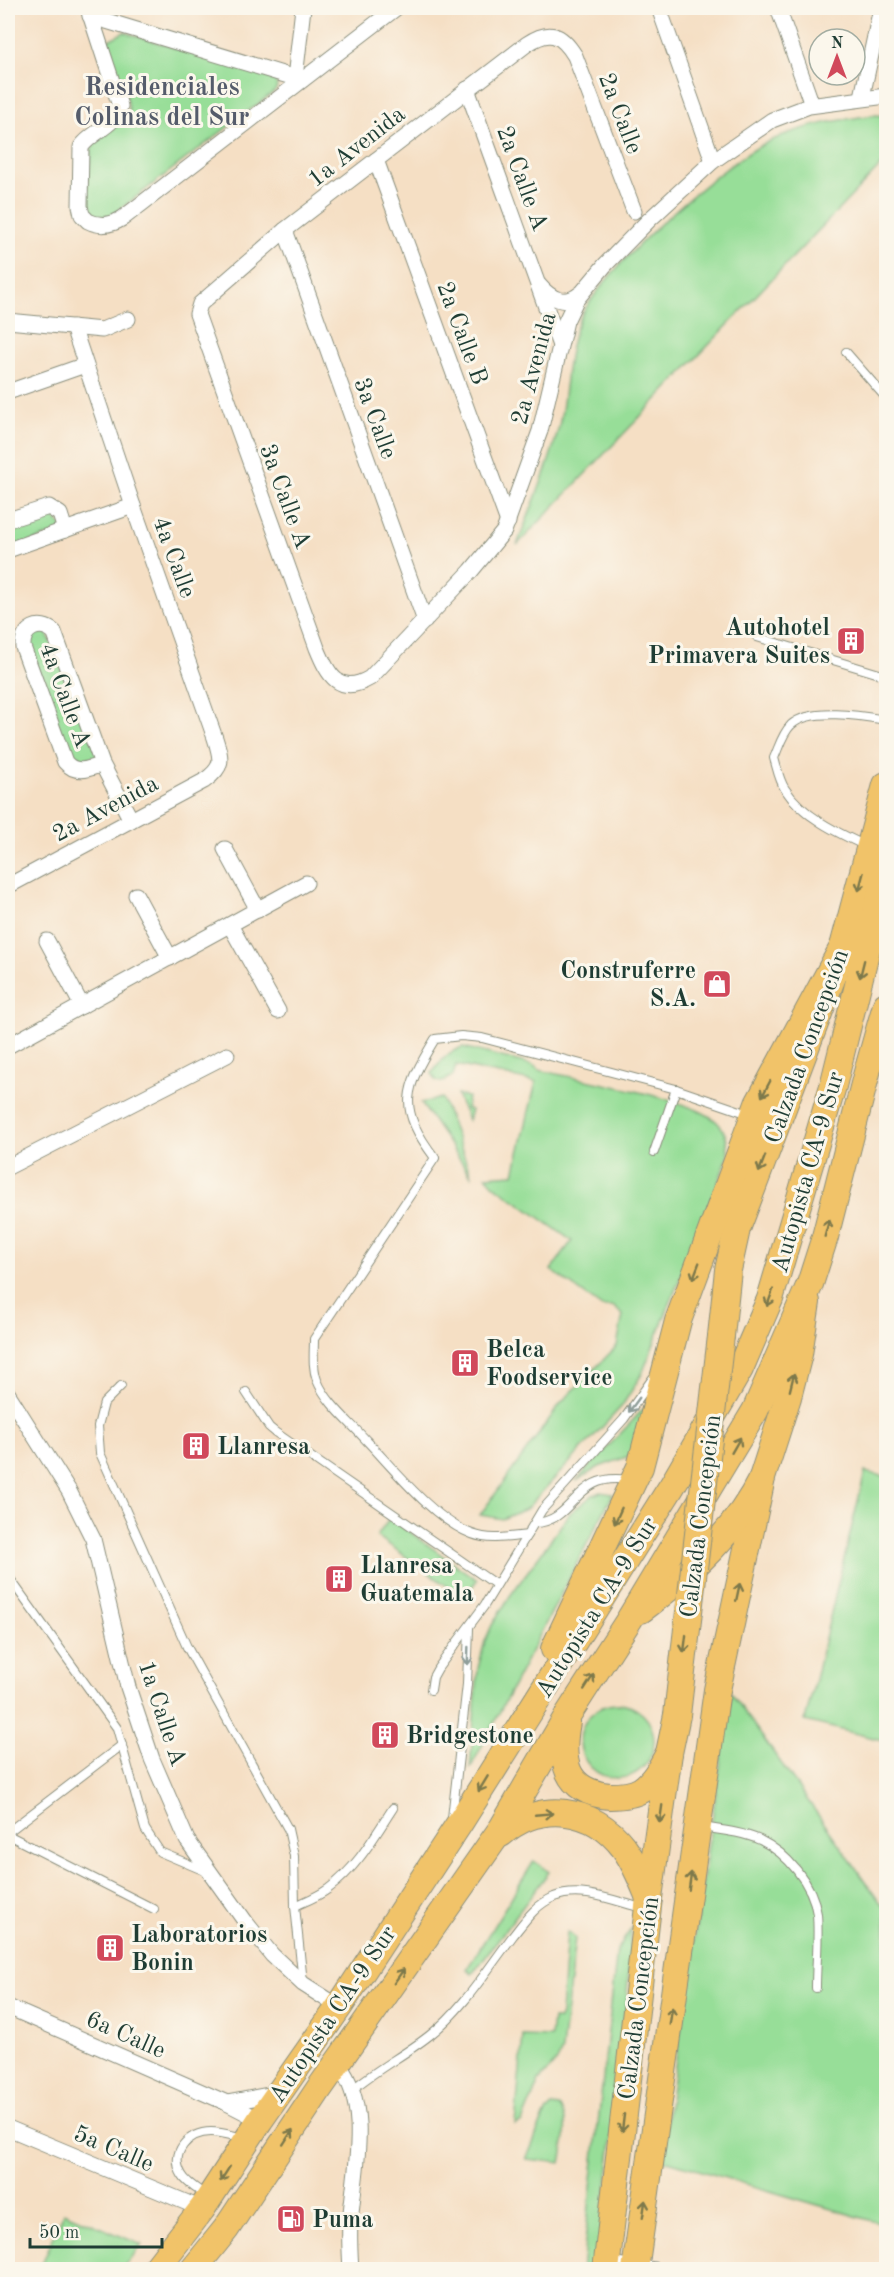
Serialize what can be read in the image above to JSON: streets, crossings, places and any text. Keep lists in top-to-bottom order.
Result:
{
  "streets": {
    "main road": ["Calzada Concepción", "Autopista CA-9 Sur"],
    "street": [
      "2a Calle",
      "1a Avenida",
      "2a Calle A",
      "2a Calle B",
      "2a Avenida",
      "3a Calle",
      "3a Calle A",
      "4a Calle",
      "4a Calle A",
      "1a Calle A",
      "6a Calle",
      "5a Calle"
    ]
  },
  "crossings": [
    ["2a Calle", "1a Avenida"],
    ["1a Avenida", "2a Calle A"],
    ["1a Avenida", "2a Calle B"],
    ["1a Avenida", "3a Calle"],
    ["1a Avenida", "3a Calle A"],
    ["2a Calle A", "2a Avenida"],
    ["2a Calle B", "2a Avenida"],
    ["2a Avenida", "3a Calle"],
    ["2a Avenida", "3a Calle A"],
    ["2a Avenida", "4a Calle"],
    ["2a Avenida", "4a Calle A"],
    ["Calzada Concepción", "Autopista CA-9 Sur"],
    ["Autopista CA-9 Sur", "1a Calle A"],
    ["Autopista CA-9 Sur", "6a Calle"],
    ["Autopista CA-9 Sur", "5a Calle"]
  ],
  "districts": ["Residenciales Colinas del Sur"],
  "places": {
    "building": [
      "Autohotel Primavera Suites",
      "Belca Foodservice",
      "Llanresa",
      "Llanresa Guatemala",
      "Bridgestone",
      "Laboratorios Bonin"
    ],
    "shop": ["Construferre S.A."],
    "fuel station": ["Puma"]
  },
  "scale_bar": "50 m",
  "north": "top"
}
